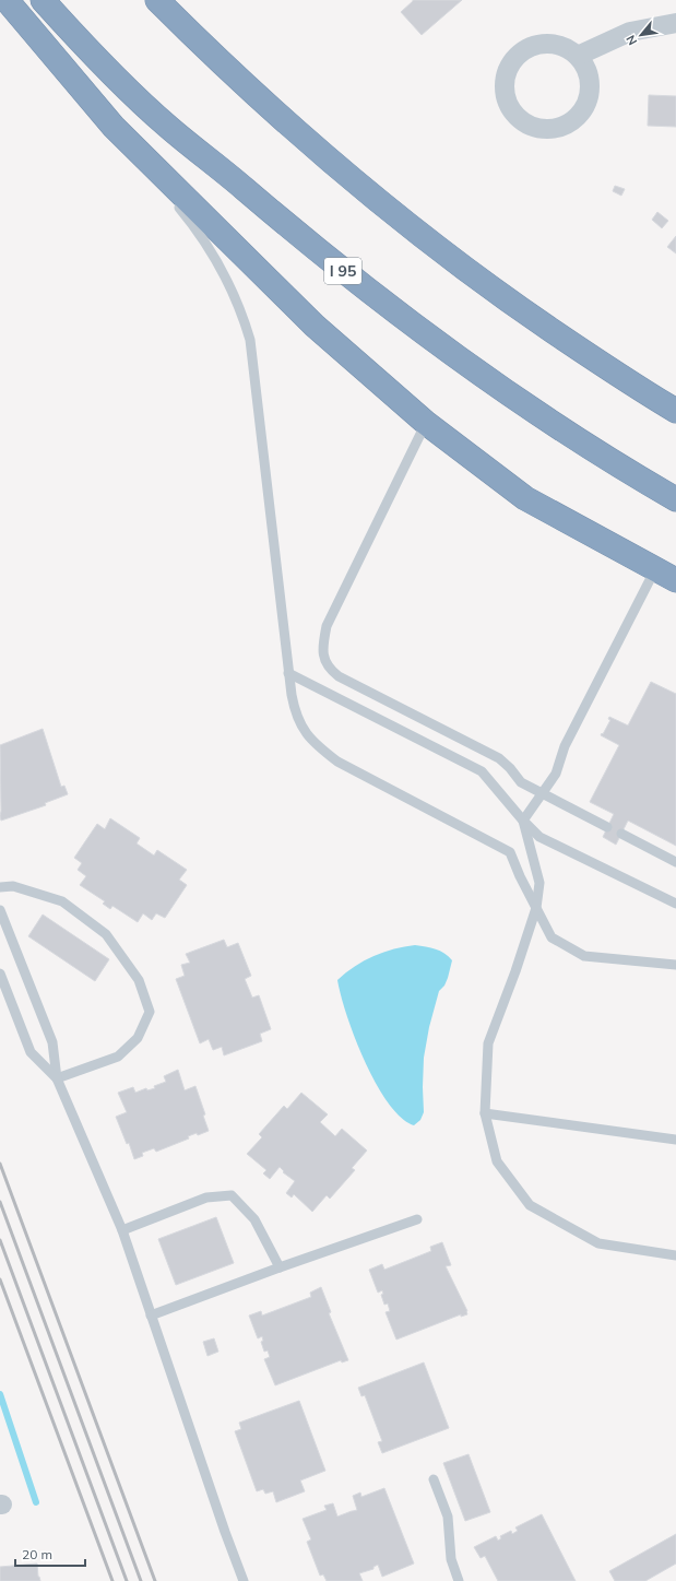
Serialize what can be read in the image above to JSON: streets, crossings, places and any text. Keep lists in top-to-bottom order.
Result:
{
  "streets": {
    "highway": ["I 95"]
  },
  "scale_bar": "20 m",
  "north": "bottom left"
}
